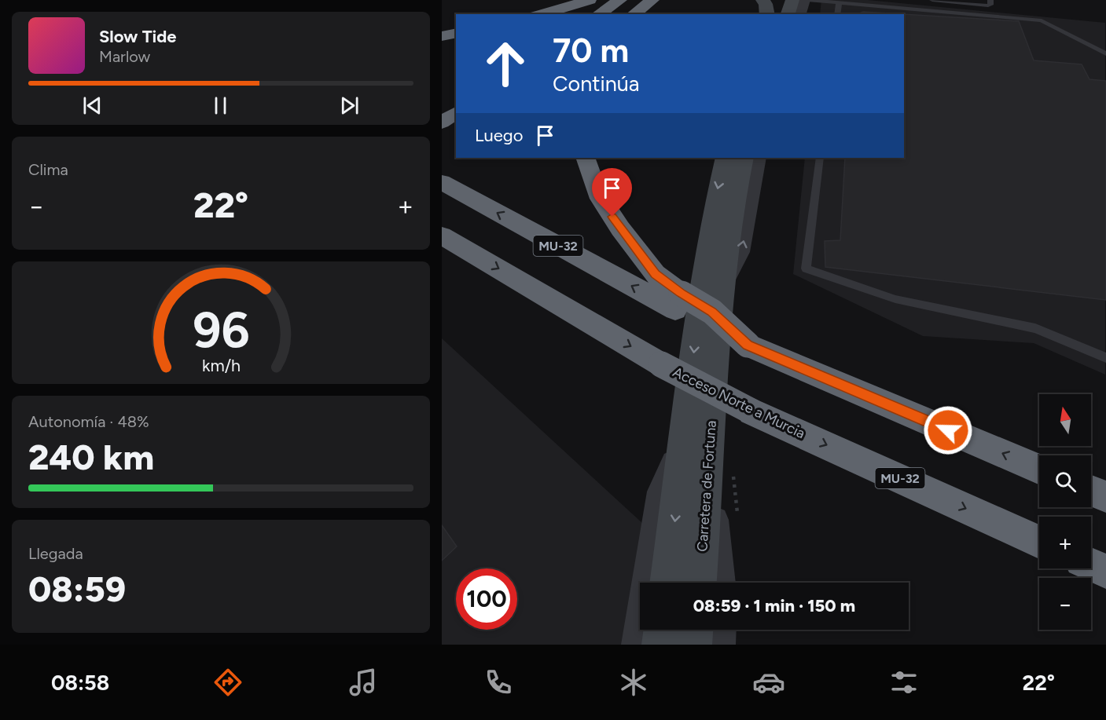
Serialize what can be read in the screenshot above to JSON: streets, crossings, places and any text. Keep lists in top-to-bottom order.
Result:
{
  "streets": {
    "highway": ["MU-32", "Acceso Norte a Murcia"],
    "main road": ["Carretera de Fortuna"]
  },
  "north": "top",
  "page": {
    "turn": ["70 m", "Continúa"],
    "song": ["Slow Tide", "Marlow"],
    "then": "Luego",
    "tile": [
      "Clima",
      ["Autonomía · 48%", "240 km"],
      ["Llegada", "08:59"]
    ],
    "heat": ["−", "22°", "+"],
    "map_buttons": ["+", "−"],
    "limit": "100",
    "trip": "08:59 · 1 min · 150 m",
    "tabs": ["08:58", "22°"],
    "gauge": ["96", "km/h"]
  }
}
